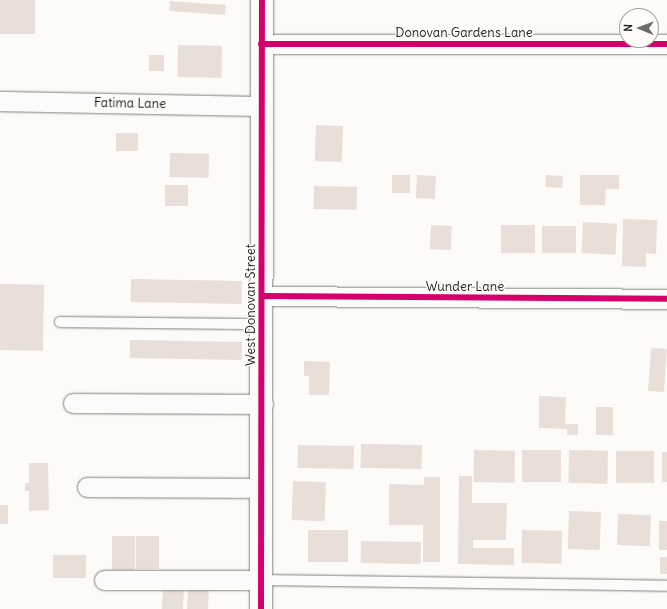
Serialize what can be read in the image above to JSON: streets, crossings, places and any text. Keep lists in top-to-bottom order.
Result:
{
  "streets": {
    "street": [
      "Donovan Gardens Lane",
      "Fatima Lane",
      "Wunder Lane",
      "West Donovan Street"
    ]
  },
  "crossings": [
    ["Donovan Gardens Lane", "West Donovan Street"],
    ["Fatima Lane", "West Donovan Street"],
    ["Wunder Lane", "West Donovan Street"]
  ],
  "north": "left"
}
